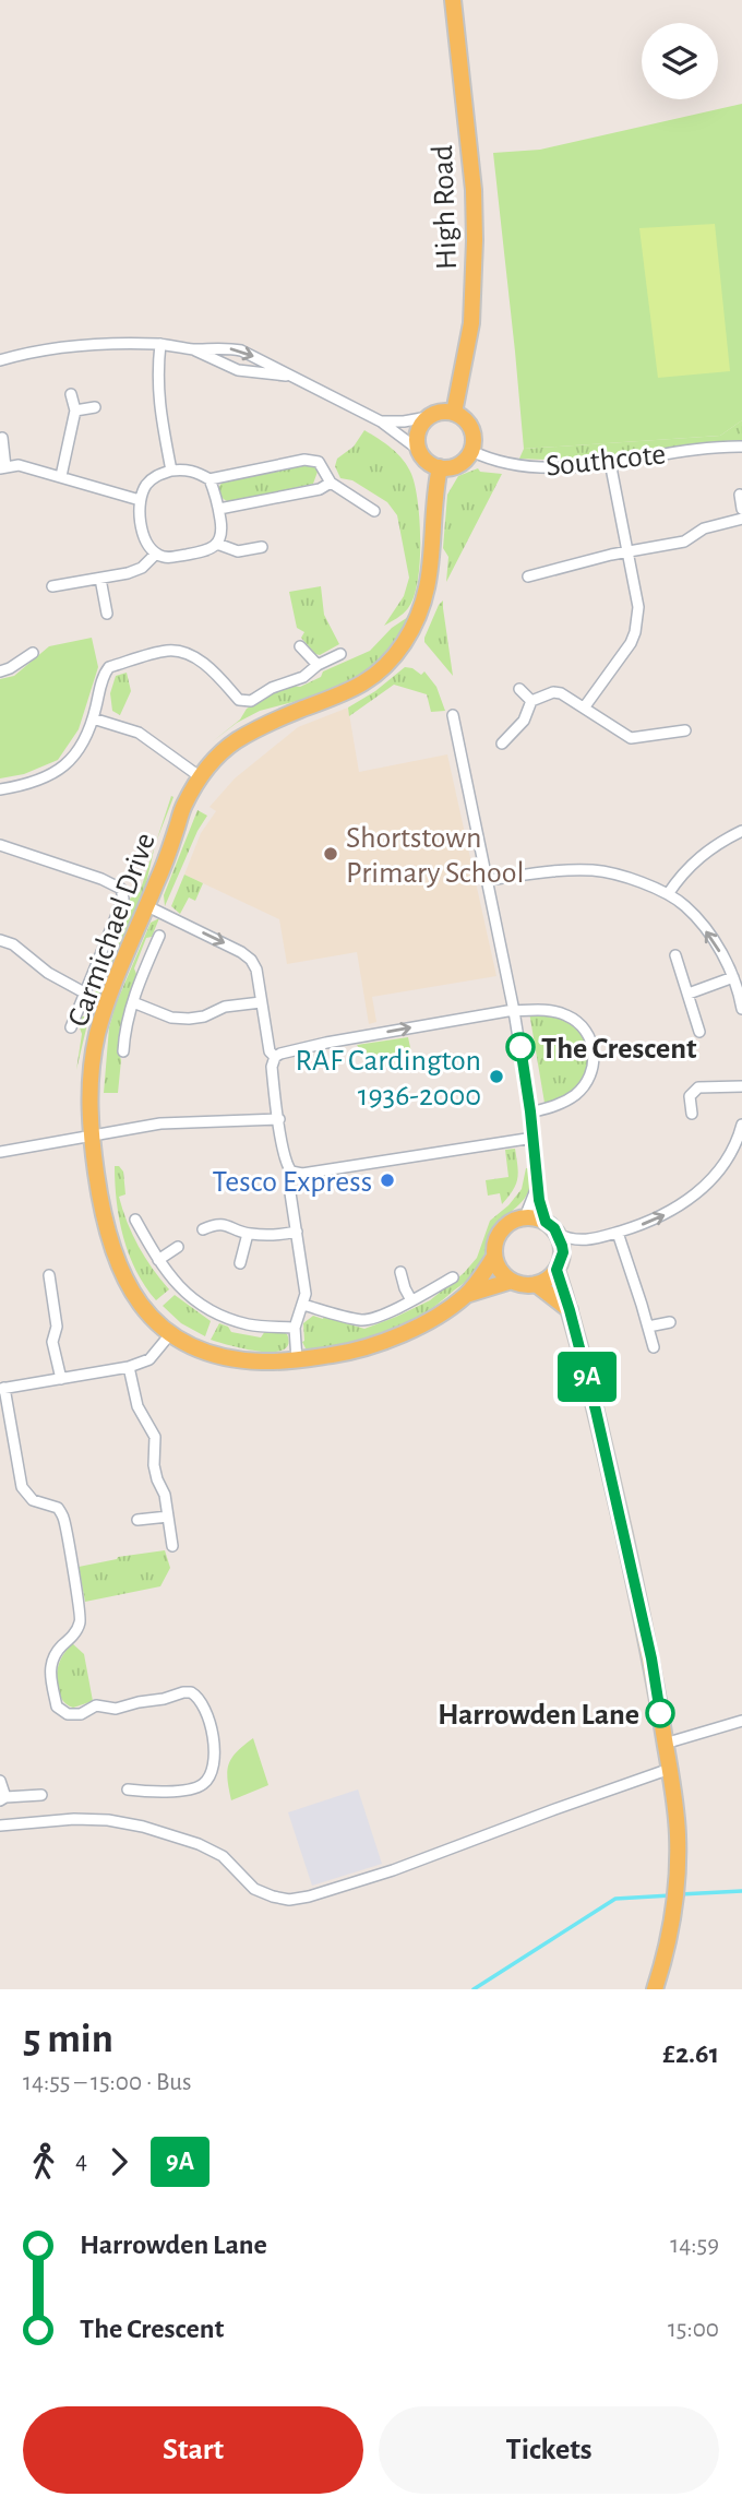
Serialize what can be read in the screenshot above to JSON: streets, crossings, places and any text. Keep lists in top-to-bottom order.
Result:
{
  "streets": {
    "main road": ["High Road", "Carmichael Drive"],
    "street": ["Southcote"]
  },
  "crossings": [
    ["High Road", "Southcote"],
    ["High Road", "Carmichael Drive"],
    ["Southcote", "Carmichael Drive"]
  ],
  "places": [
    "Shortstown Primary School",
    "The Crescent",
    "RAF Cardington 1936-2000",
    "Tesco Express",
    "Harrowden Lane"
  ],
  "lines": ["bus line 9A"],
  "page": {
    "on_map": "9A",
    "heading": ["5 min", "14:55 – 15:00 · Bus", "£2.61"],
    "legs": ["4", "9A"],
    "list": [
      {
        "name": "Harrowden Lane",
        "value": "14:59"
      },
      {
        "name": "The Crescent",
        "value": "15:00"
      }
    ],
    "buttons": ["Start", "Tickets"]
  }
}
